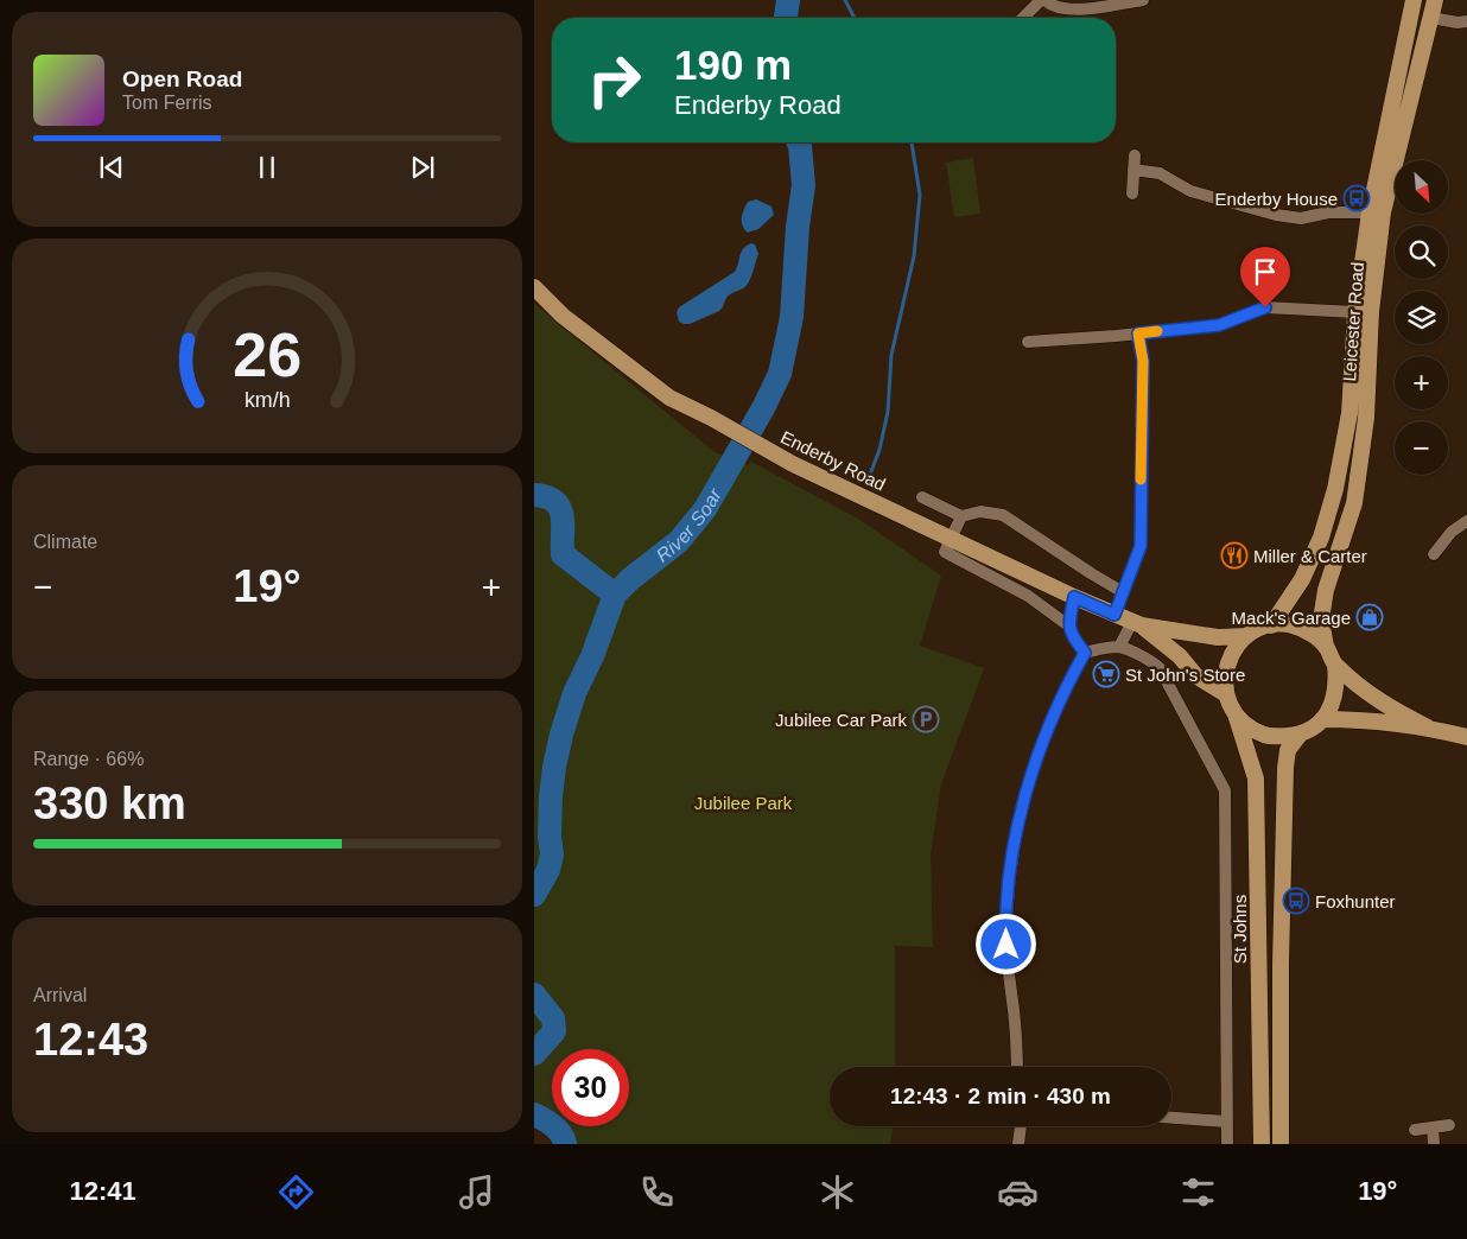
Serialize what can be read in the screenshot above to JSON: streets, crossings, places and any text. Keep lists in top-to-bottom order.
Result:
{
  "streets": {
    "main road": ["Leicester Road", "Enderby Road", "St Johns"]
  },
  "crossings": [
    ["Leicester Road", "Enderby Road"],
    ["Leicester Road", "St Johns"],
    ["Enderby Road", "St Johns"]
  ],
  "water": ["River Soar"],
  "parks": ["Jubilee Park"],
  "places": {
    "bus stop": ["Enderby House", "Foxhunter"],
    "restaurant": ["Miller & Carter"],
    "shop": ["Mack's Garage"],
    "supermarket": ["St John's Store"],
    "parking": ["Jubilee Car Park"]
  },
  "north": "bottom right",
  "page": {
    "turn": ["190 m", "Enderby Road"],
    "song": ["Open Road", "Tom Ferris"],
    "map_buttons": ["+", "−"],
    "tile": [
      "Climate",
      ["Range · 66%", "330 km"],
      ["Arrival", "12:43"]
    ],
    "heat": ["−", "19°", "+"],
    "limit": "30",
    "trip": "12:43 · 2 min · 430 m",
    "tabs": ["12:41", "19°"],
    "gauge": ["26", "km/h"]
  }
}
